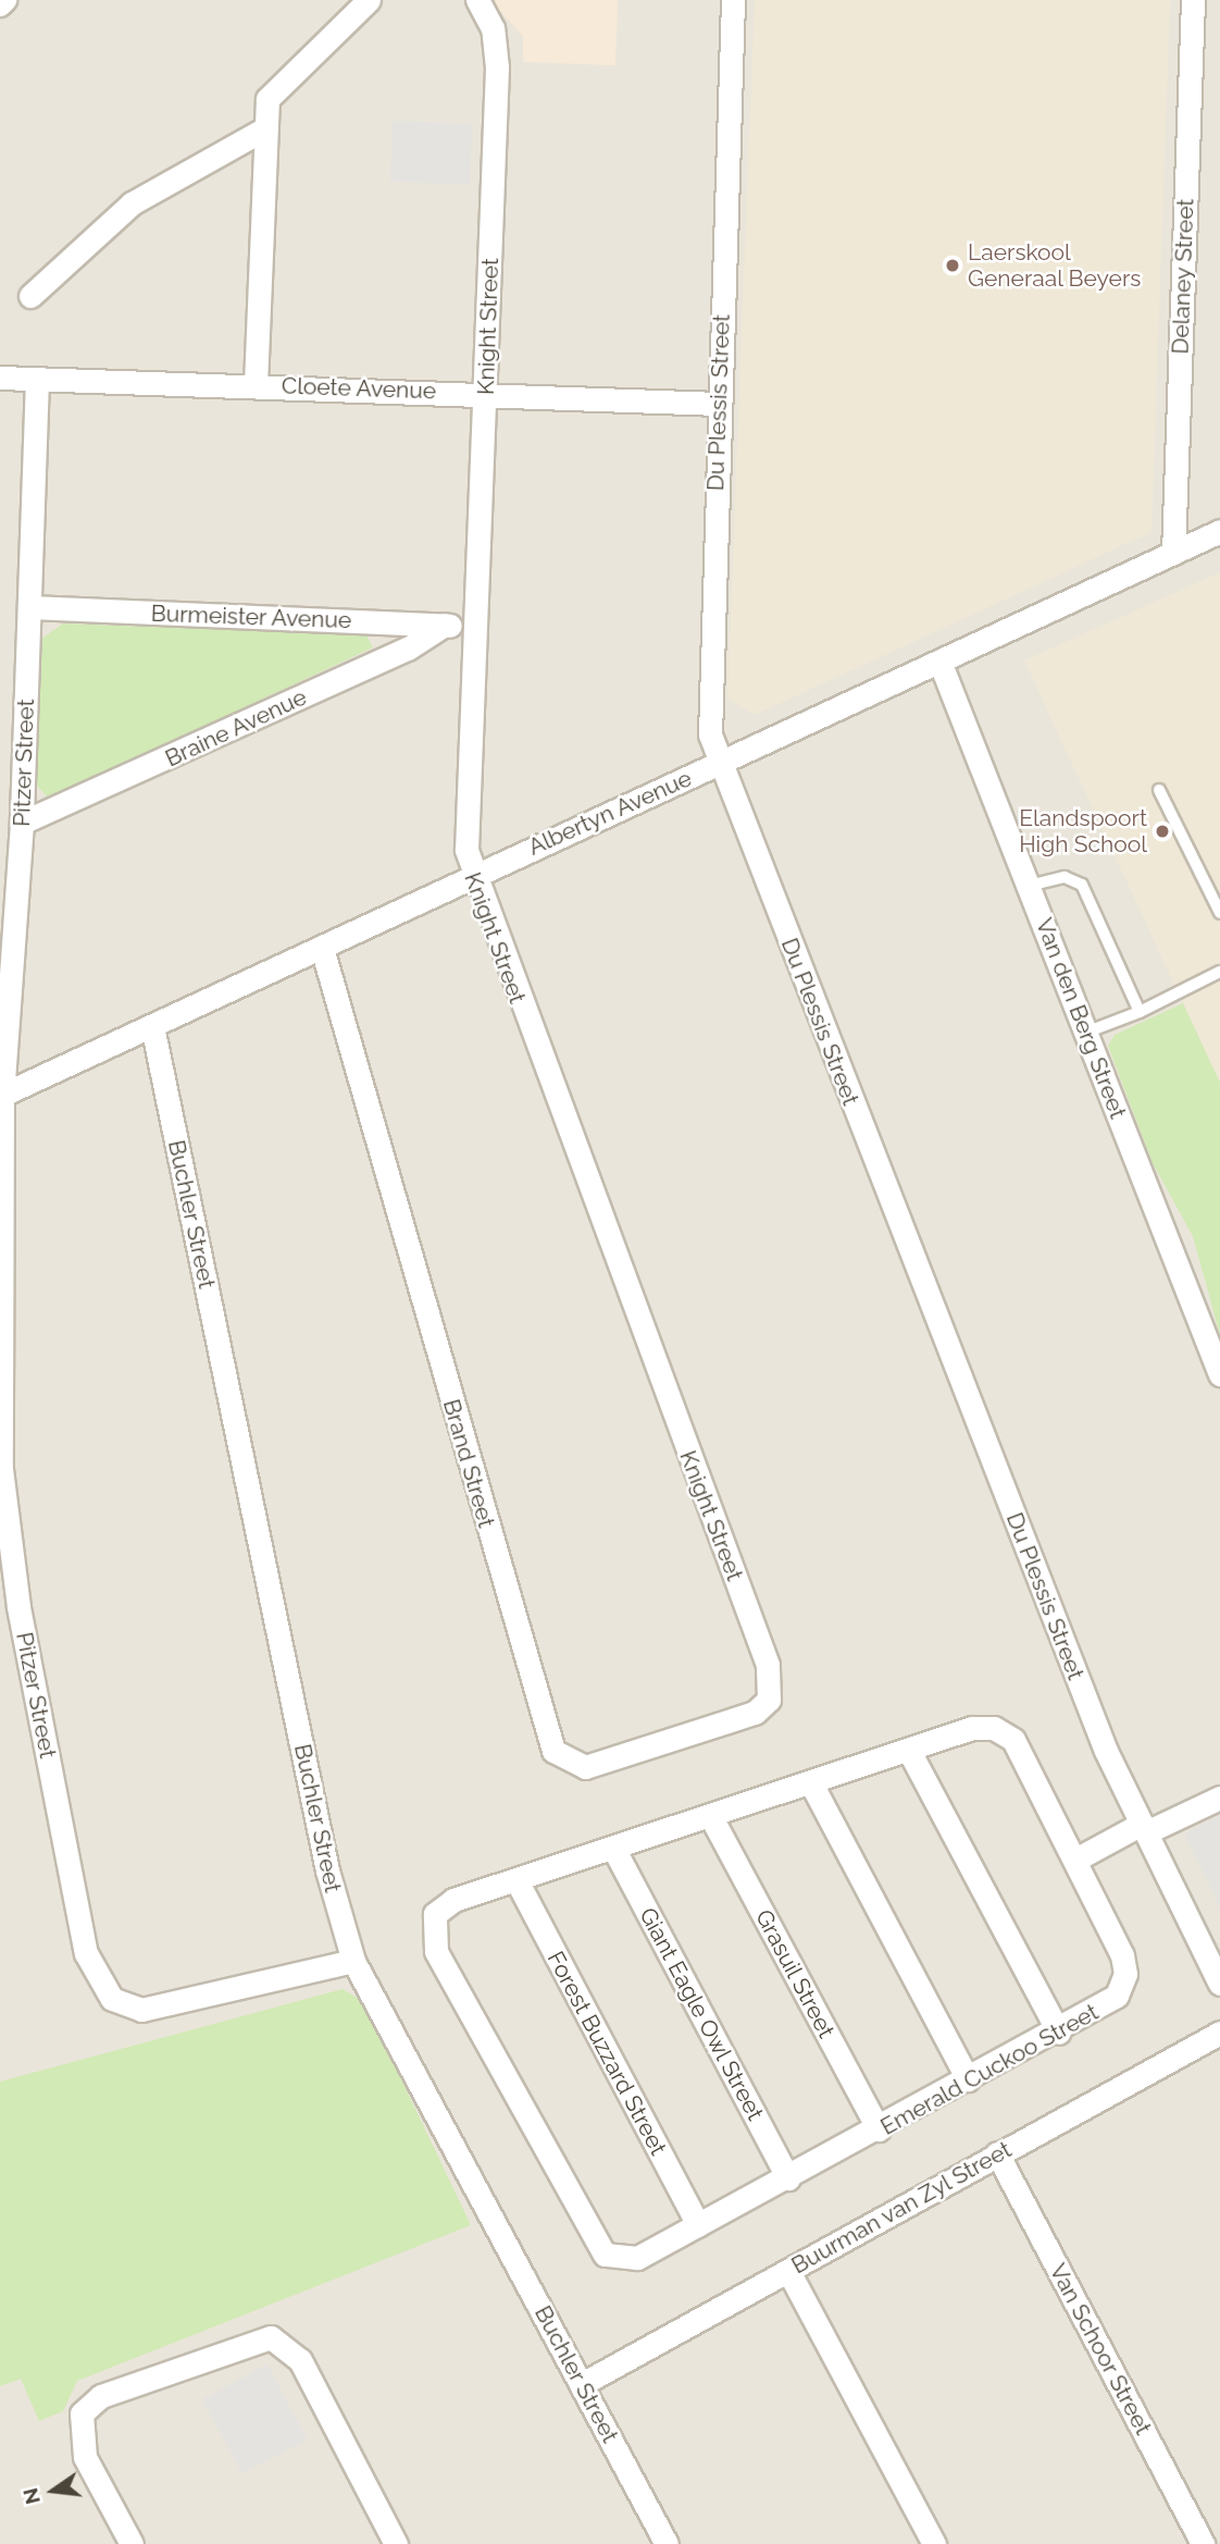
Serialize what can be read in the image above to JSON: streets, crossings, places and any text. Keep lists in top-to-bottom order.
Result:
{
  "streets": {
    "street": [
      "Delaney Street",
      "Knight Street",
      "Cloete Avenue",
      "Du Plessis Street",
      "Burmeister Avenue",
      "Braine Avenue",
      "Pitzer Street",
      "Albertyn Avenue",
      "Van den Berg Street",
      "Buchler Street",
      "Brand Street",
      "Grasuil Street",
      "Giant Eagle Owl Street",
      "Forest Buzzard Street",
      "Emerald Cuckoo Street",
      "Buurman van Zyl Street",
      "Van Schoor Street"
    ]
  },
  "crossings": [
    ["Delaney Street", "Albertyn Avenue"],
    ["Knight Street", "Cloete Avenue"],
    ["Knight Street", "Burmeister Avenue"],
    ["Knight Street", "Albertyn Avenue"],
    ["Knight Street", "Brand Street"],
    ["Cloete Avenue", "Du Plessis Street"],
    ["Cloete Avenue", "Pitzer Street"],
    ["Du Plessis Street", "Albertyn Avenue"],
    ["Burmeister Avenue", "Braine Avenue"],
    ["Burmeister Avenue", "Pitzer Street"],
    ["Braine Avenue", "Pitzer Street"],
    ["Pitzer Street", "Albertyn Avenue"],
    ["Pitzer Street", "Buchler Street"],
    ["Albertyn Avenue", "Van den Berg Street"],
    ["Albertyn Avenue", "Buchler Street"],
    ["Albertyn Avenue", "Brand Street"],
    ["Buchler Street", "Buurman van Zyl Street"],
    ["Grasuil Street", "Emerald Cuckoo Street"],
    ["Giant Eagle Owl Street", "Emerald Cuckoo Street"],
    ["Forest Buzzard Street", "Emerald Cuckoo Street"],
    ["Buurman van Zyl Street", "Van Schoor Street"]
  ],
  "places": ["Laerskool Generaal Beyers", "Elandspoort High School"],
  "north": "left"
}
